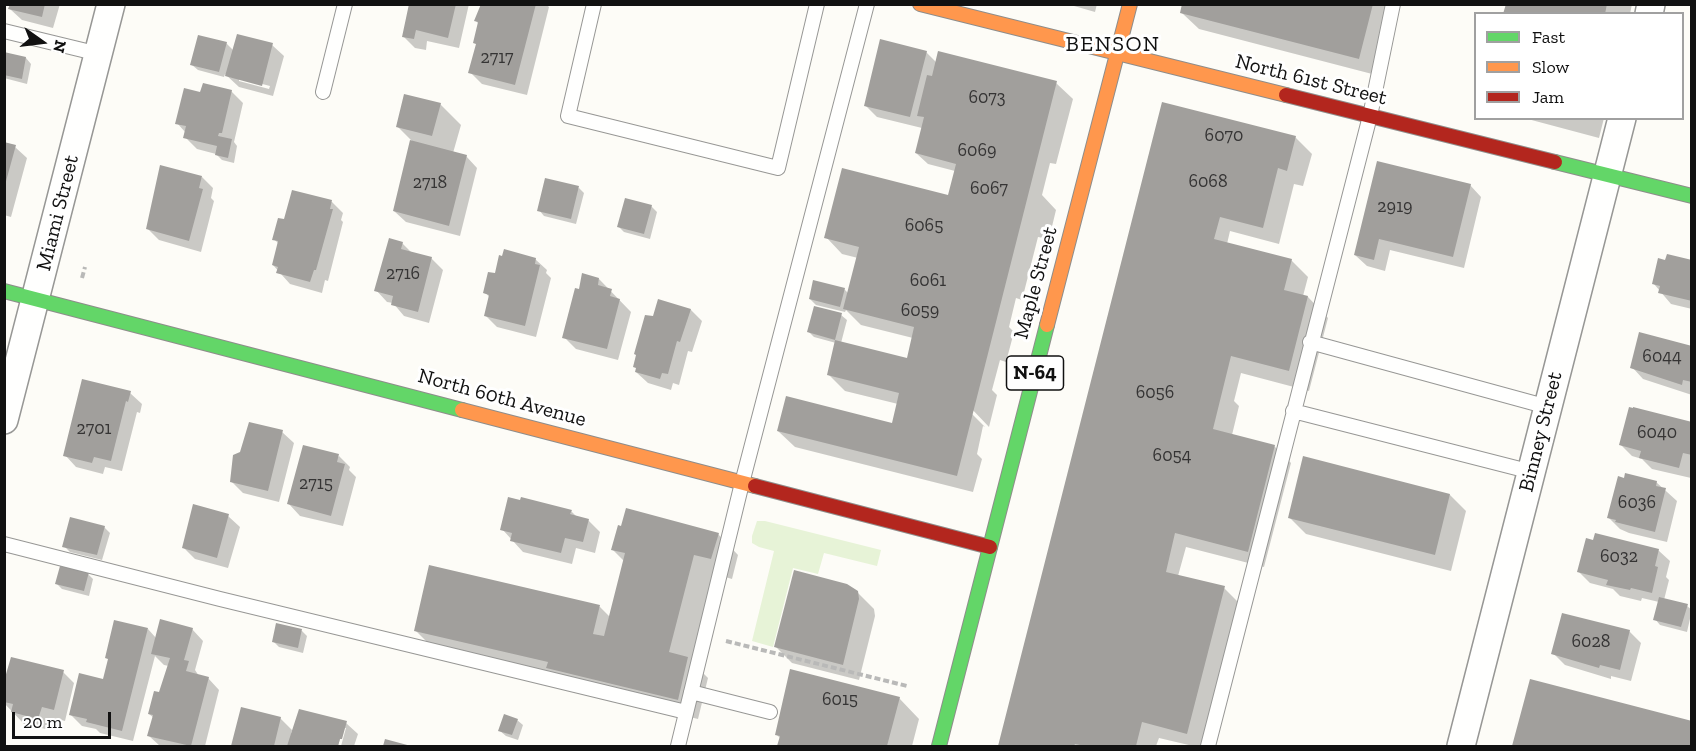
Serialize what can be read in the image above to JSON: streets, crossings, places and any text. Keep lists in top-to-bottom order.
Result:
{
  "streets": {
    "street": [
      "North 61st Street",
      "Miami Street",
      "Maple Street",
      "N-64",
      "North 60th Avenue",
      "Binney Street"
    ]
  },
  "crossings": [
    ["North 61st Street", "Maple Street"],
    ["North 61st Street", "Binney Street"],
    ["Miami Street", "North 60th Avenue"],
    ["Maple Street", "North 60th Avenue"]
  ],
  "districts": ["BENSON"],
  "house_numbers": [
    "2717",
    "6073",
    "6070",
    "6069",
    "6068",
    "2718",
    "6067",
    "2919",
    "6065",
    "2716",
    "6061",
    "6059",
    "6044",
    "6056",
    "2701",
    "6040",
    "6054",
    "2715",
    "6036",
    "6032",
    "6028",
    "6015"
  ],
  "legend": ["Fast", "Slow", "Jam"],
  "scale_bar": "20 m",
  "north": "right"
}
